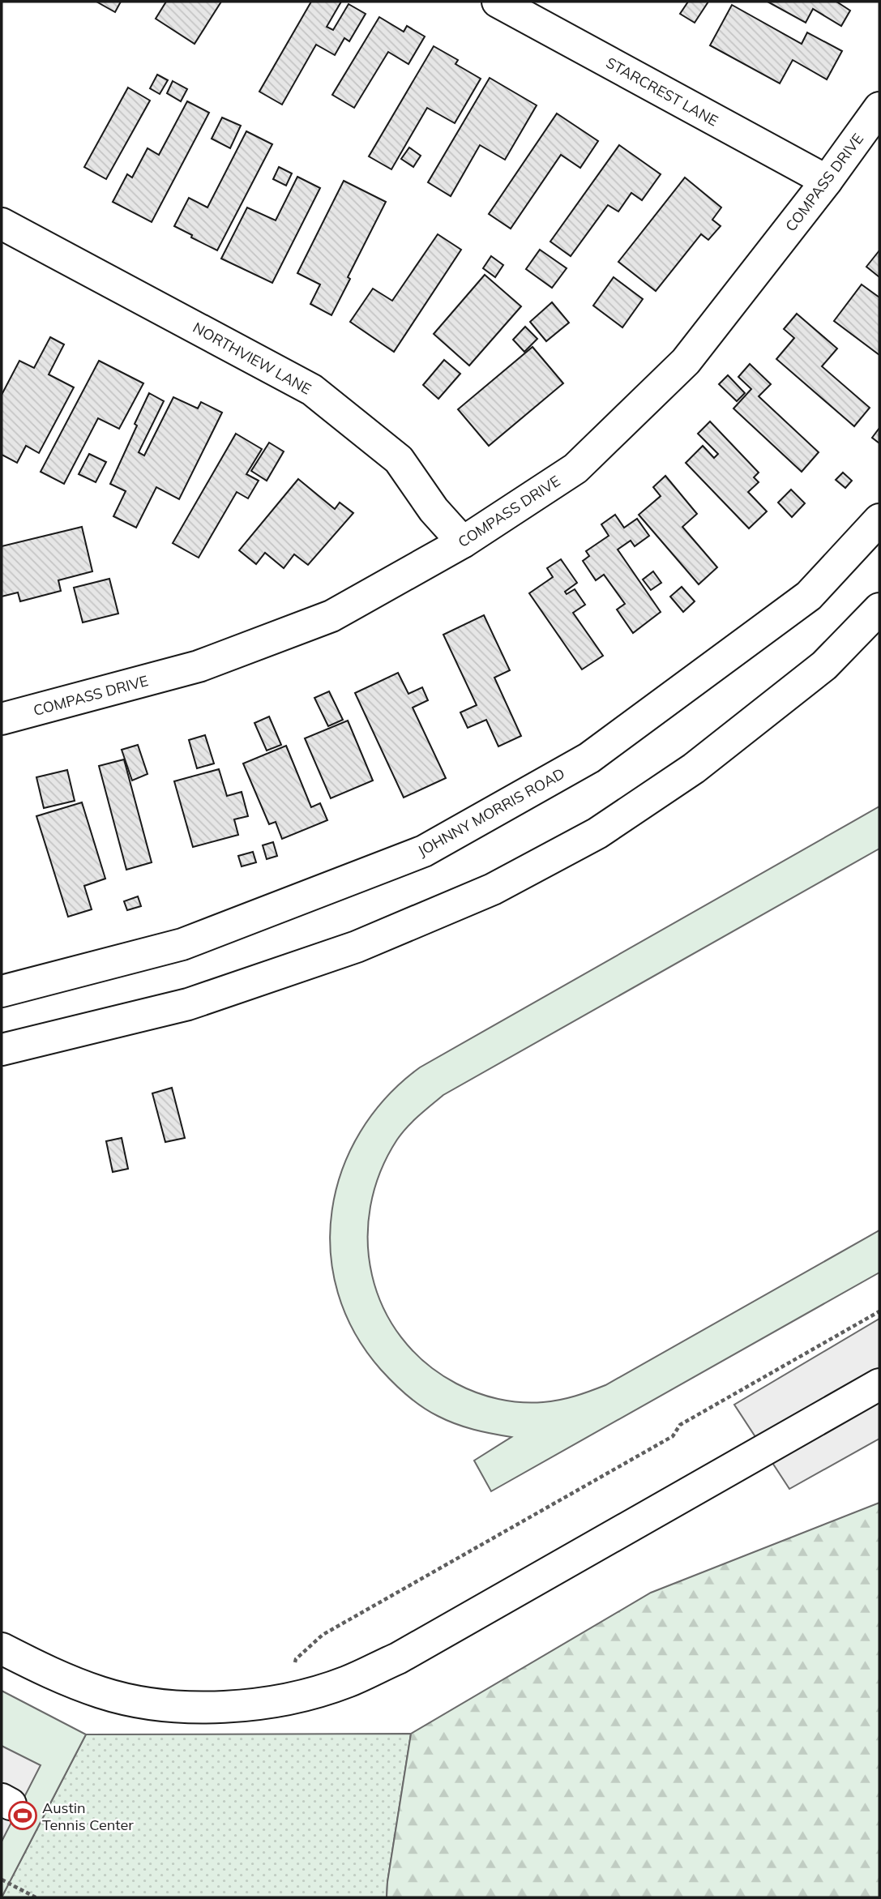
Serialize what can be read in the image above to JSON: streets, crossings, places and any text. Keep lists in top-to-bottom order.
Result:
{
  "streets": {
    "street": [
      "STARCREST LANE",
      "COMPASS DRIVE",
      "NORTHVIEW LANE",
      "JOHNNY MORRIS ROAD"
    ]
  },
  "crossings": [
    ["STARCREST LANE", "COMPASS DRIVE"],
    ["COMPASS DRIVE", "NORTHVIEW LANE"]
  ],
  "places": {
    "sports": ["Austin Tennis Center"]
  }
}
